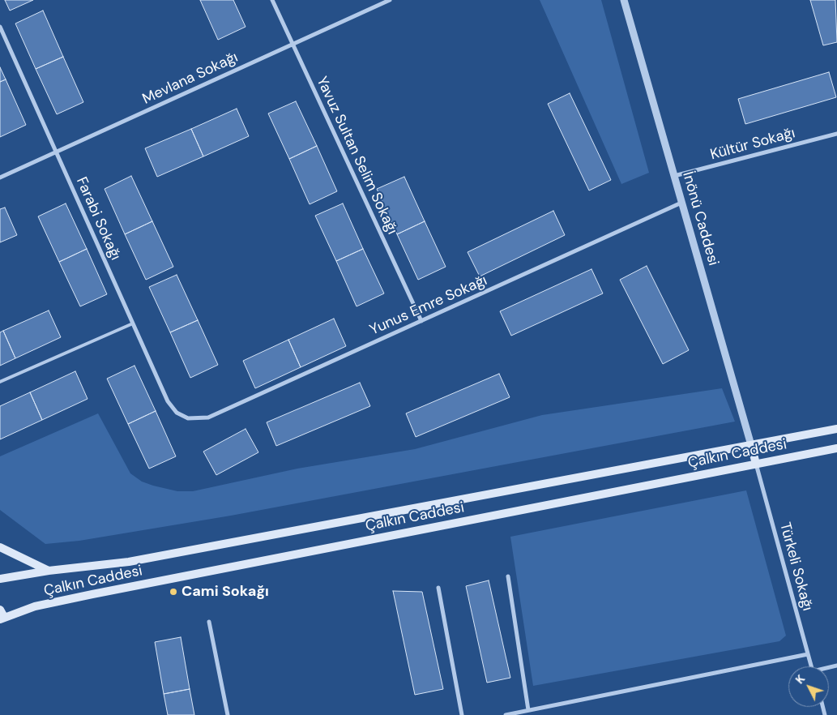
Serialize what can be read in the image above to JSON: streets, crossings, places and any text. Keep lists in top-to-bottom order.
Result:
{
  "streets": {
    "main road": ["Çalkın Caddesi"],
    "street": [
      "Mevlana Sokağı",
      "Kültür Sokağı",
      "Yavuz Sultan Selim Sokağı",
      "Farabi Sokağı",
      "İnönü Caddesi",
      "Yunus Emre Sokağı",
      "Türkeli Sokağı"
    ]
  },
  "crossings": [
    ["Mevlana Sokağı", "Yavuz Sultan Selim Sokağı"],
    ["Mevlana Sokağı", "Farabi Sokağı"],
    ["Kültür Sokağı", "İnönü Caddesi"],
    ["Yavuz Sultan Selim Sokağı", "Yunus Emre Sokağı"],
    ["Farabi Sokağı", "Yunus Emre Sokağı"],
    ["İnönü Caddesi", "Yunus Emre Sokağı"],
    ["İnönü Caddesi", "Çalkın Caddesi"],
    ["Çalkın Caddesi", "Türkeli Sokağı"]
  ],
  "places": ["Cami Sokağı"],
  "north": "top left"
}
